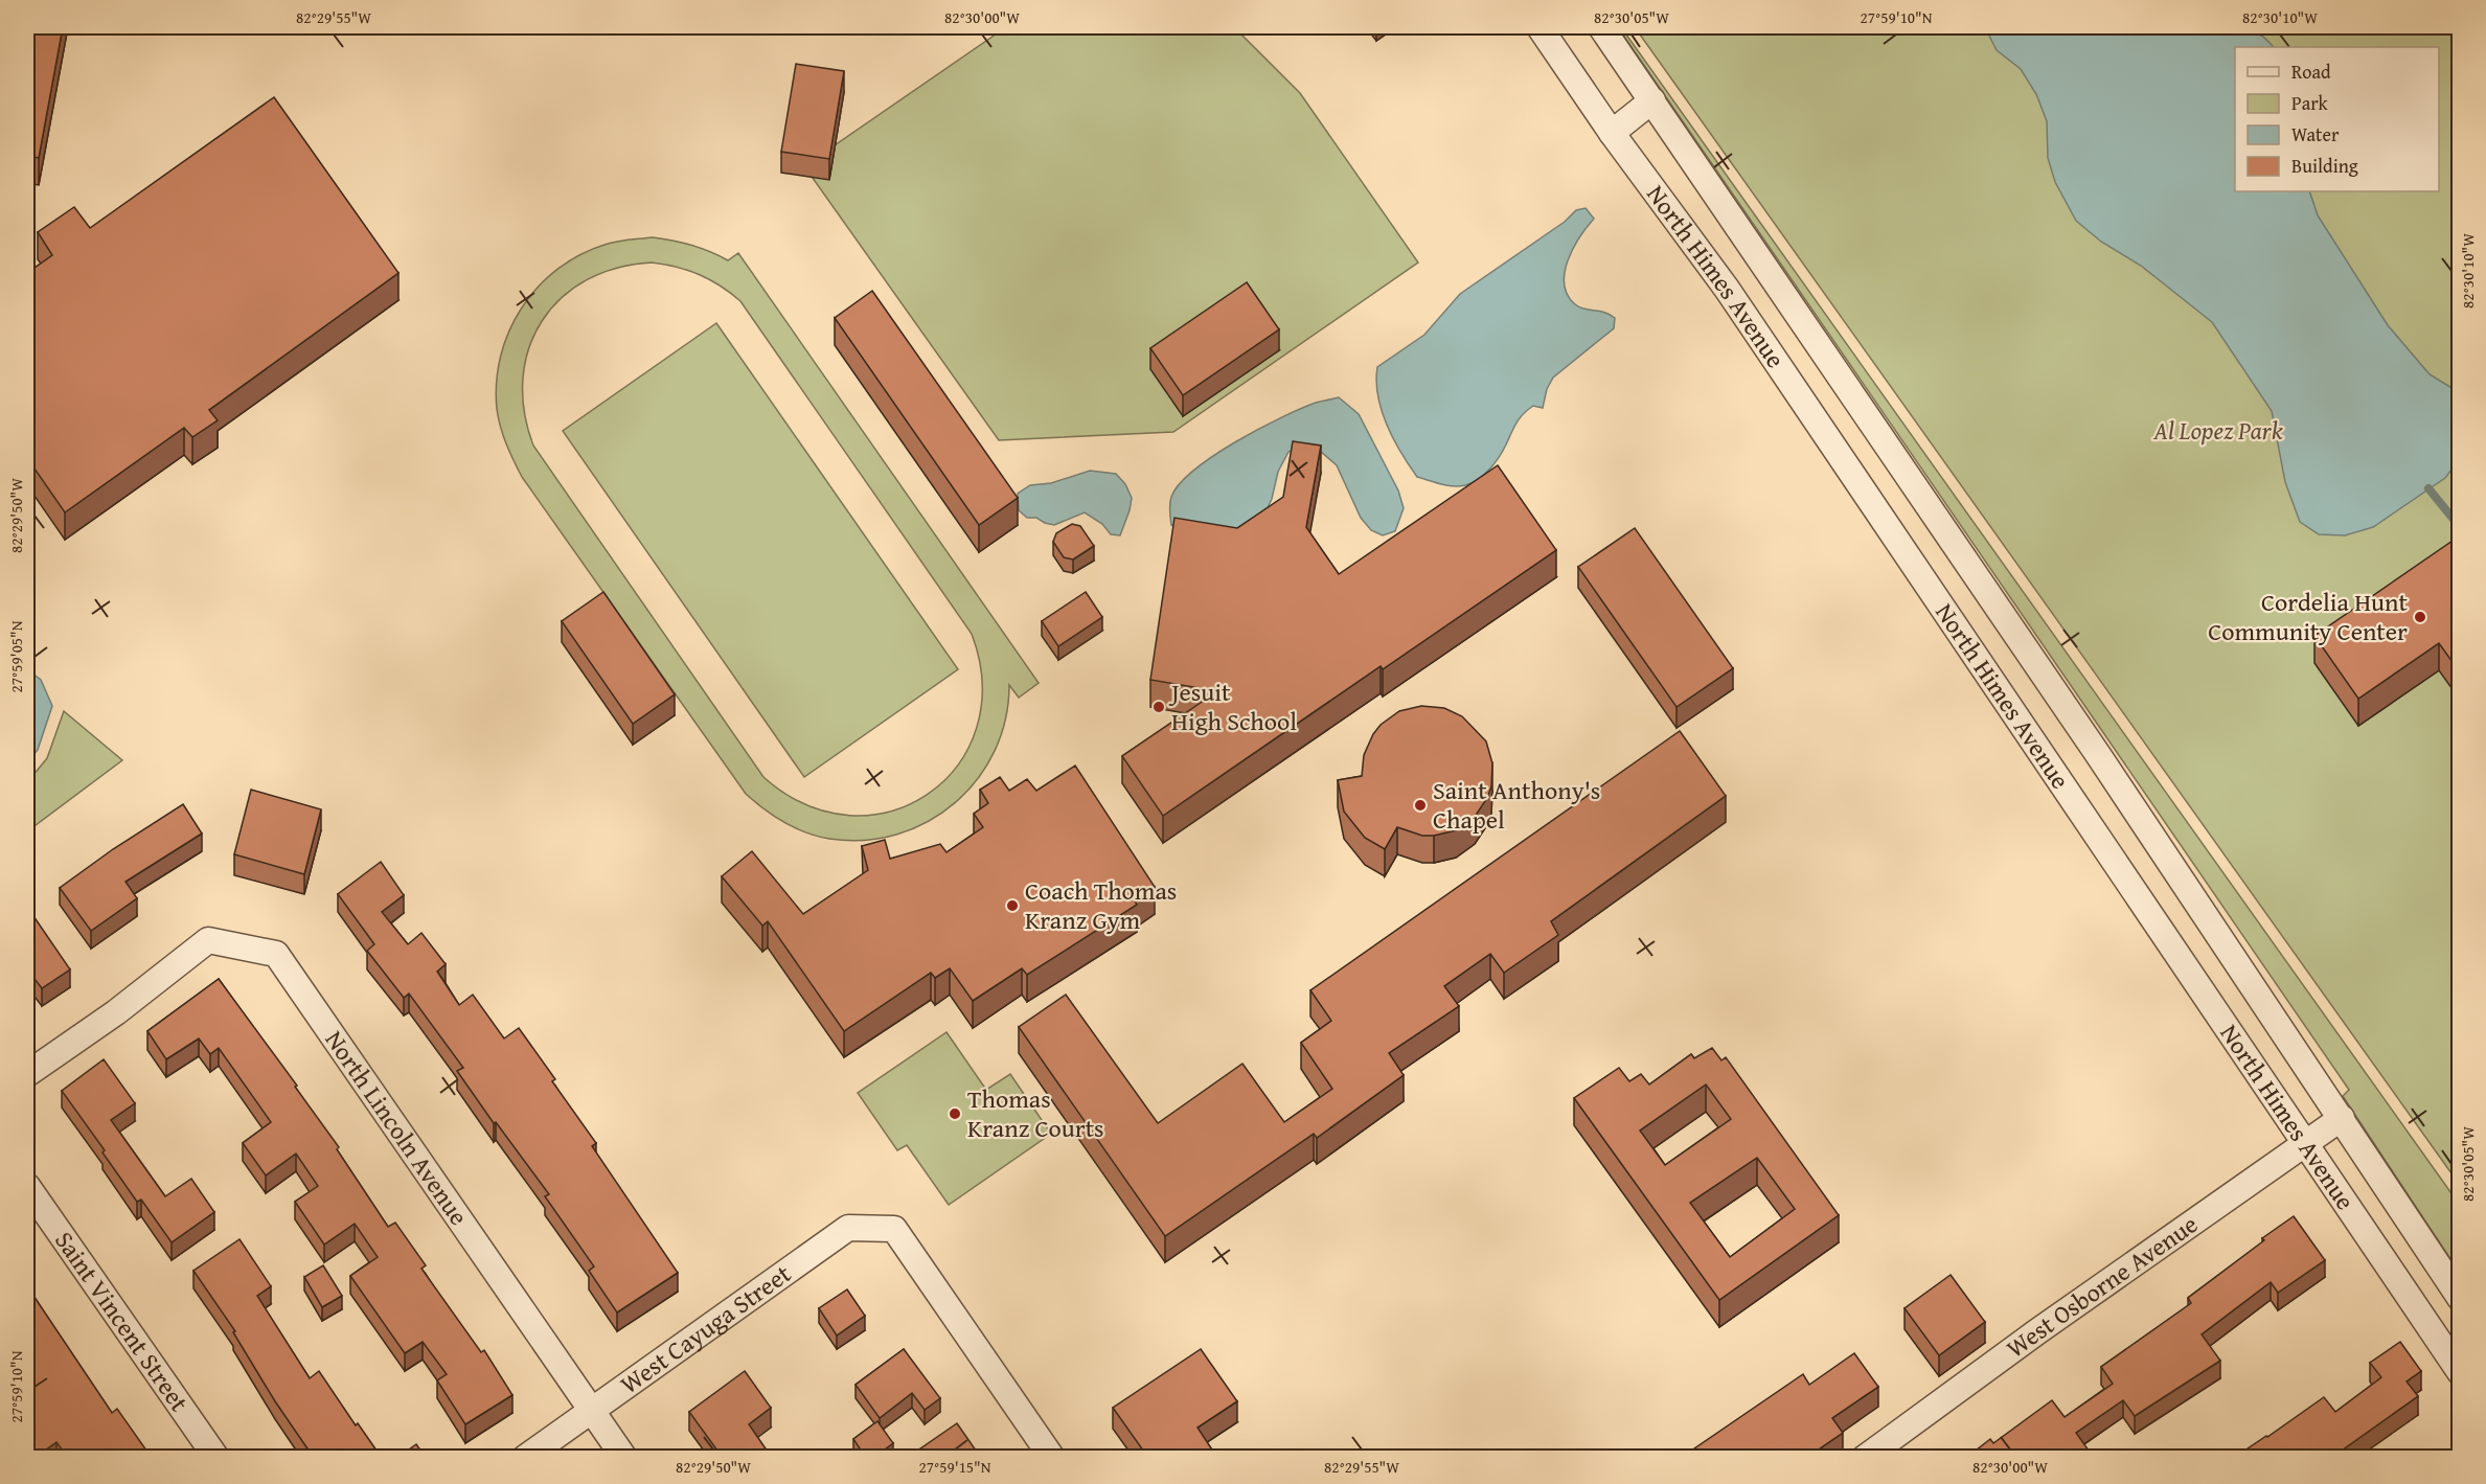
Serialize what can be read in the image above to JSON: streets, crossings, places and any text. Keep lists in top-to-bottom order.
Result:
{
  "streets": {
    "street": [
      "North Himes Avenue",
      "North Lincoln Avenue",
      "West Osborne Avenue",
      "Saint Vincent Street",
      "West Cayuga Street"
    ]
  },
  "crossings": [
    ["North Himes Avenue", "West Osborne Avenue"],
    ["North Lincoln Avenue", "West Cayuga Street"]
  ],
  "parks": ["Al Lopez Park"],
  "places": [
    "Cordelia Hunt Community Center",
    "Jesuit High School",
    "Saint Anthony's Chapel",
    "Coach Thomas Kranz Gym",
    "Thomas Kranz Courts"
  ],
  "legend": [
    "Road",
    "Park",
    "Water",
    "Building"
  ],
  "coordinates": [
    "82°29'55\"W",
    "82°30'00\"W",
    "82°30'05\"W",
    "27°59'10\"N",
    "82°30'10\"W",
    "82°29'50\"W",
    "27°59'05\"N",
    "27°59'15\"N"
  ]
}
